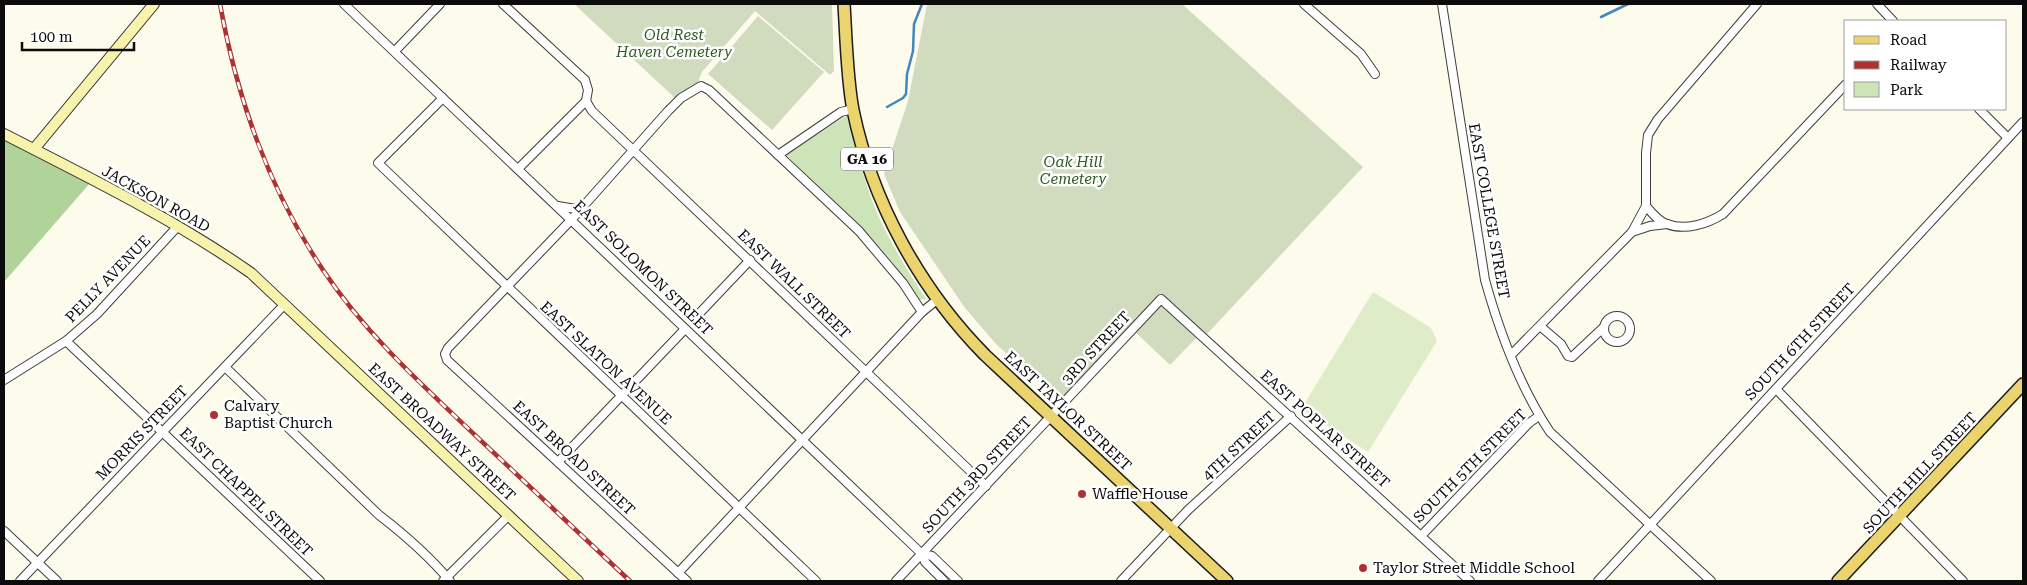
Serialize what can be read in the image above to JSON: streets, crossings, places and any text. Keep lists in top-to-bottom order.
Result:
{
  "streets": {
    "main road": [
      "GA 16",
      "JACKSON ROAD",
      "EAST TAYLOR STREET",
      "EAST BROADWAY STREET",
      "SOUTH HILL STREET"
    ],
    "street": [
      "EAST COLLEGE STREET",
      "EAST SOLOMON STREET",
      "PELLY AVENUE",
      "EAST WALL STREET",
      "SOUTH 6TH STREET",
      "3RD STREET",
      "EAST SLATON AVENUE",
      "EAST POPLAR STREET",
      "MORRIS STREET",
      "4TH STREET",
      "EAST BROAD STREET",
      "SOUTH 5TH STREET",
      "SOUTH 3RD STREET",
      "EAST CHAPPEL STREET"
    ]
  },
  "crossings": [
    ["GA 16", "EAST TAYLOR STREET"],
    ["JACKSON ROAD", "PELLY AVENUE"],
    ["JACKSON ROAD", "EAST BROADWAY STREET"],
    ["JACKSON ROAD", "MORRIS STREET"],
    ["EAST COLLEGE STREET", "SOUTH 6TH STREET"],
    ["EAST COLLEGE STREET", "SOUTH 5TH STREET"],
    ["EAST SOLOMON STREET", "EAST SLATON AVENUE"],
    ["EAST SOLOMON STREET", "SOUTH 3RD STREET"],
    ["PELLY AVENUE", "EAST CHAPPEL STREET"],
    ["EAST WALL STREET", "SOUTH 3RD STREET"],
    ["3RD STREET", "EAST TAYLOR STREET"],
    ["3RD STREET", "EAST POPLAR STREET"],
    ["3RD STREET", "SOUTH 3RD STREET"],
    ["EAST SLATON AVENUE", "EAST BROAD STREET"],
    ["EAST TAYLOR STREET", "4TH STREET"],
    ["EAST TAYLOR STREET", "SOUTH 3RD STREET"],
    ["EAST POPLAR STREET", "4TH STREET"],
    ["EAST POPLAR STREET", "SOUTH 5TH STREET"],
    ["EAST BROADWAY STREET", "MORRIS STREET"],
    ["MORRIS STREET", "EAST CHAPPEL STREET"]
  ],
  "parks": ["Old Rest Haven Cemetery", "Oak Hill Cemetery"],
  "places": ["Calvary Baptist Church", "Waffle House", "Taylor Street Middle School"],
  "legend": ["Road", "Railway", "Park"],
  "scale_bar": "100 m"
}
